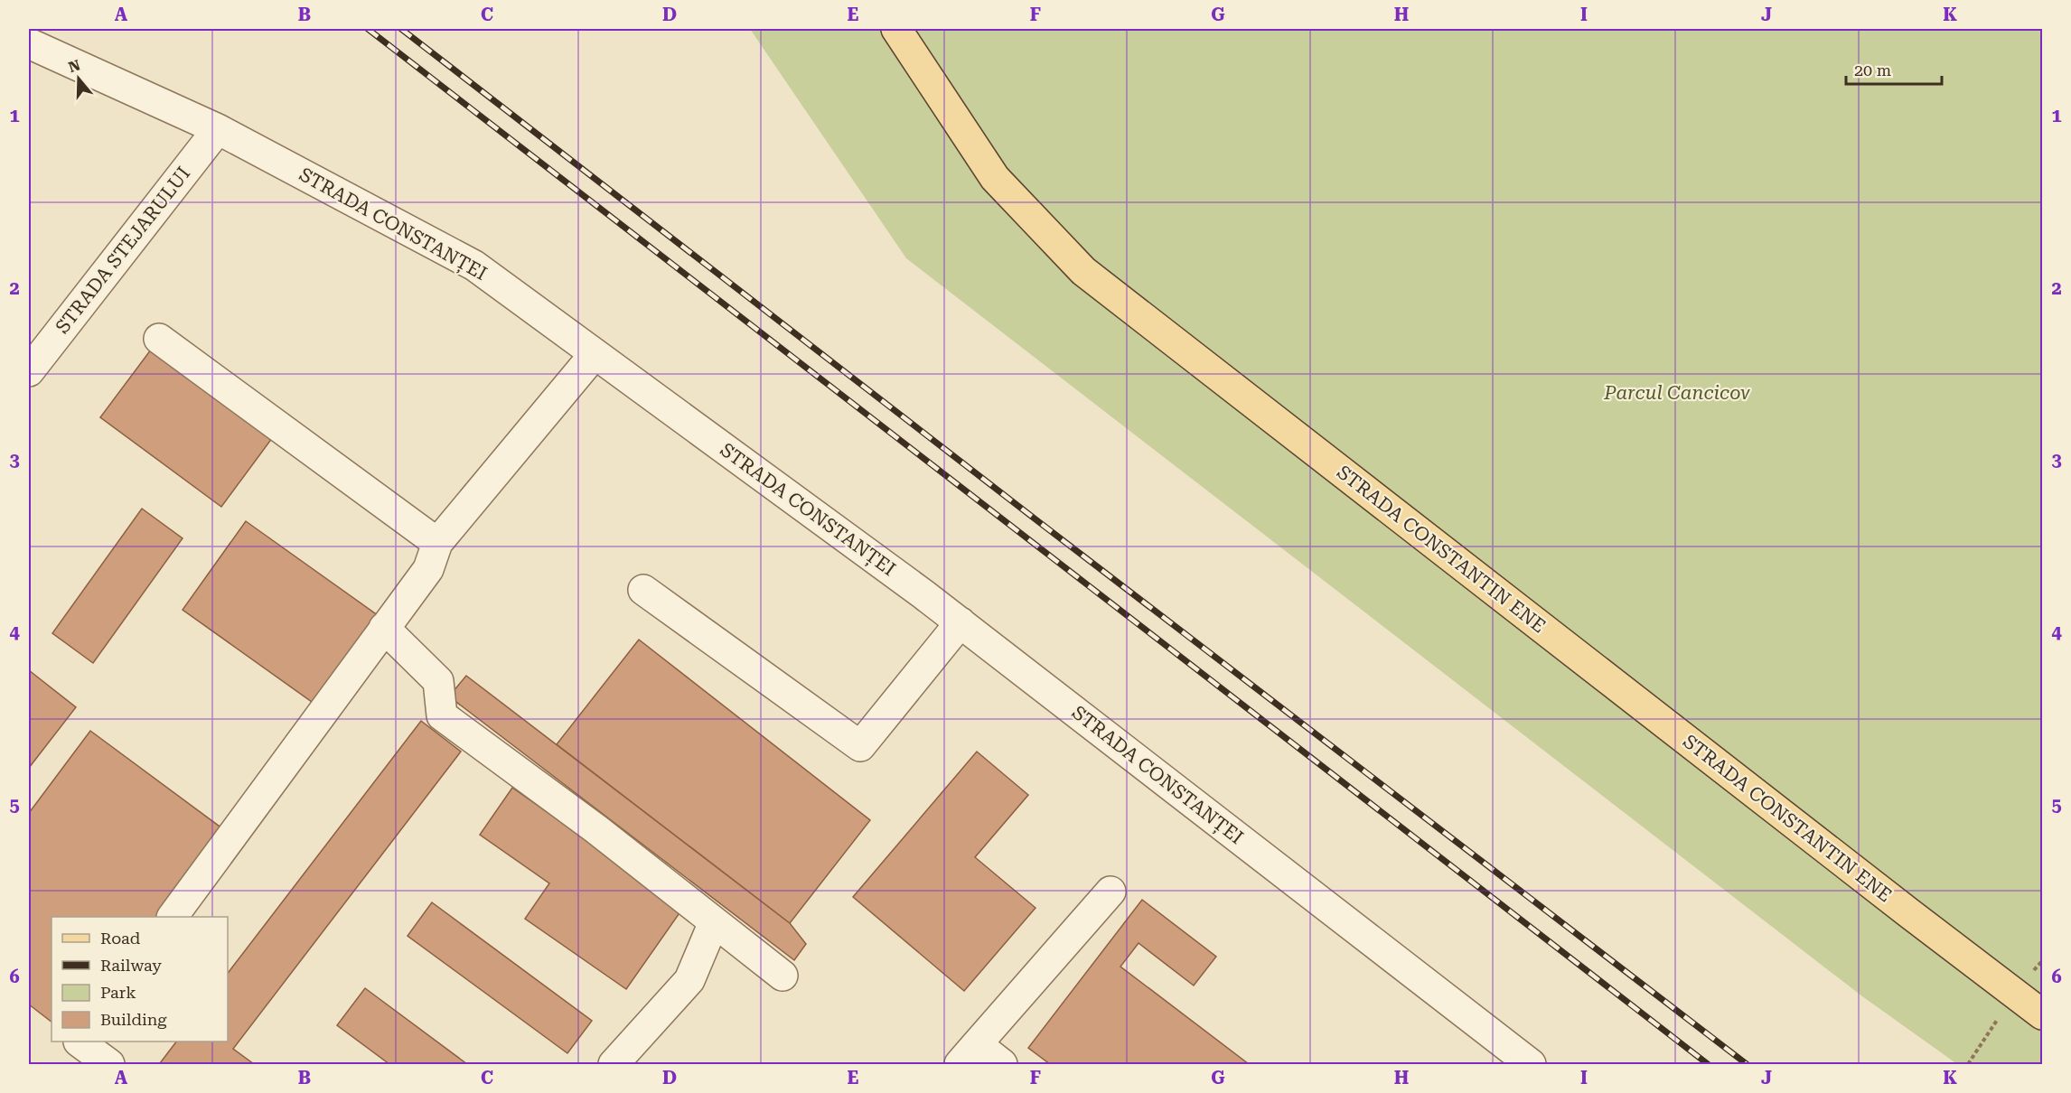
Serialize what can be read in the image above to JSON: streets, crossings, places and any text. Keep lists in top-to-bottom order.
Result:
{
  "streets": {
    "main road": ["STRADA CONSTANTIN ENE"],
    "street": ["STRADA CONSTANȚEI", "STRADA STEJARULUI"]
  },
  "crossings": [
    ["STRADA CONSTANȚEI", "STRADA STEJARULUI"]
  ],
  "parks": ["Parcul Cancicov"],
  "legend": [
    "Road",
    "Railway",
    "Park",
    "Building"
  ],
  "scale_bar": "20 m",
  "north": "top",
  "grid": {
    "columns": [
      "A",
      "B",
      "C",
      "D",
      "E",
      "F",
      "G",
      "H",
      "I",
      "J",
      "K"
    ],
    "rows": [
      "1",
      "2",
      "3",
      "4",
      "5",
      "6"
    ]
  }
}
